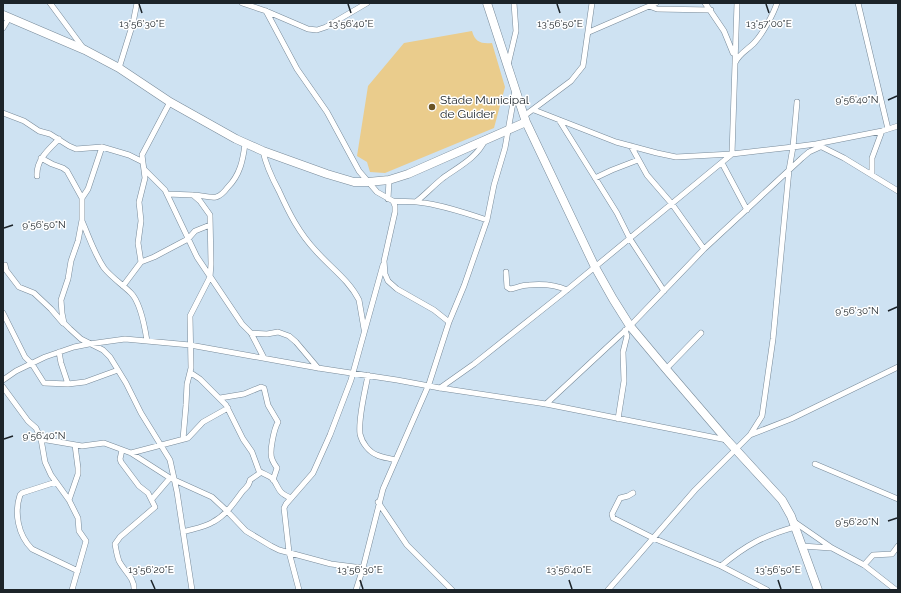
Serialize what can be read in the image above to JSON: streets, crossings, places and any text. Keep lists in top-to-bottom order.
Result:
{
  "places": ["Stade Municipal de Guider"],
  "coordinates": [
    "13°57'00\"E",
    "13°56'30\"E",
    "13°56'40\"E",
    "13°56'50\"E",
    "9°56'40\"N",
    "9°56'50\"N",
    "9°56'30\"N",
    "9°56'20\"N",
    "13°56'20\"E"
  ]
}
